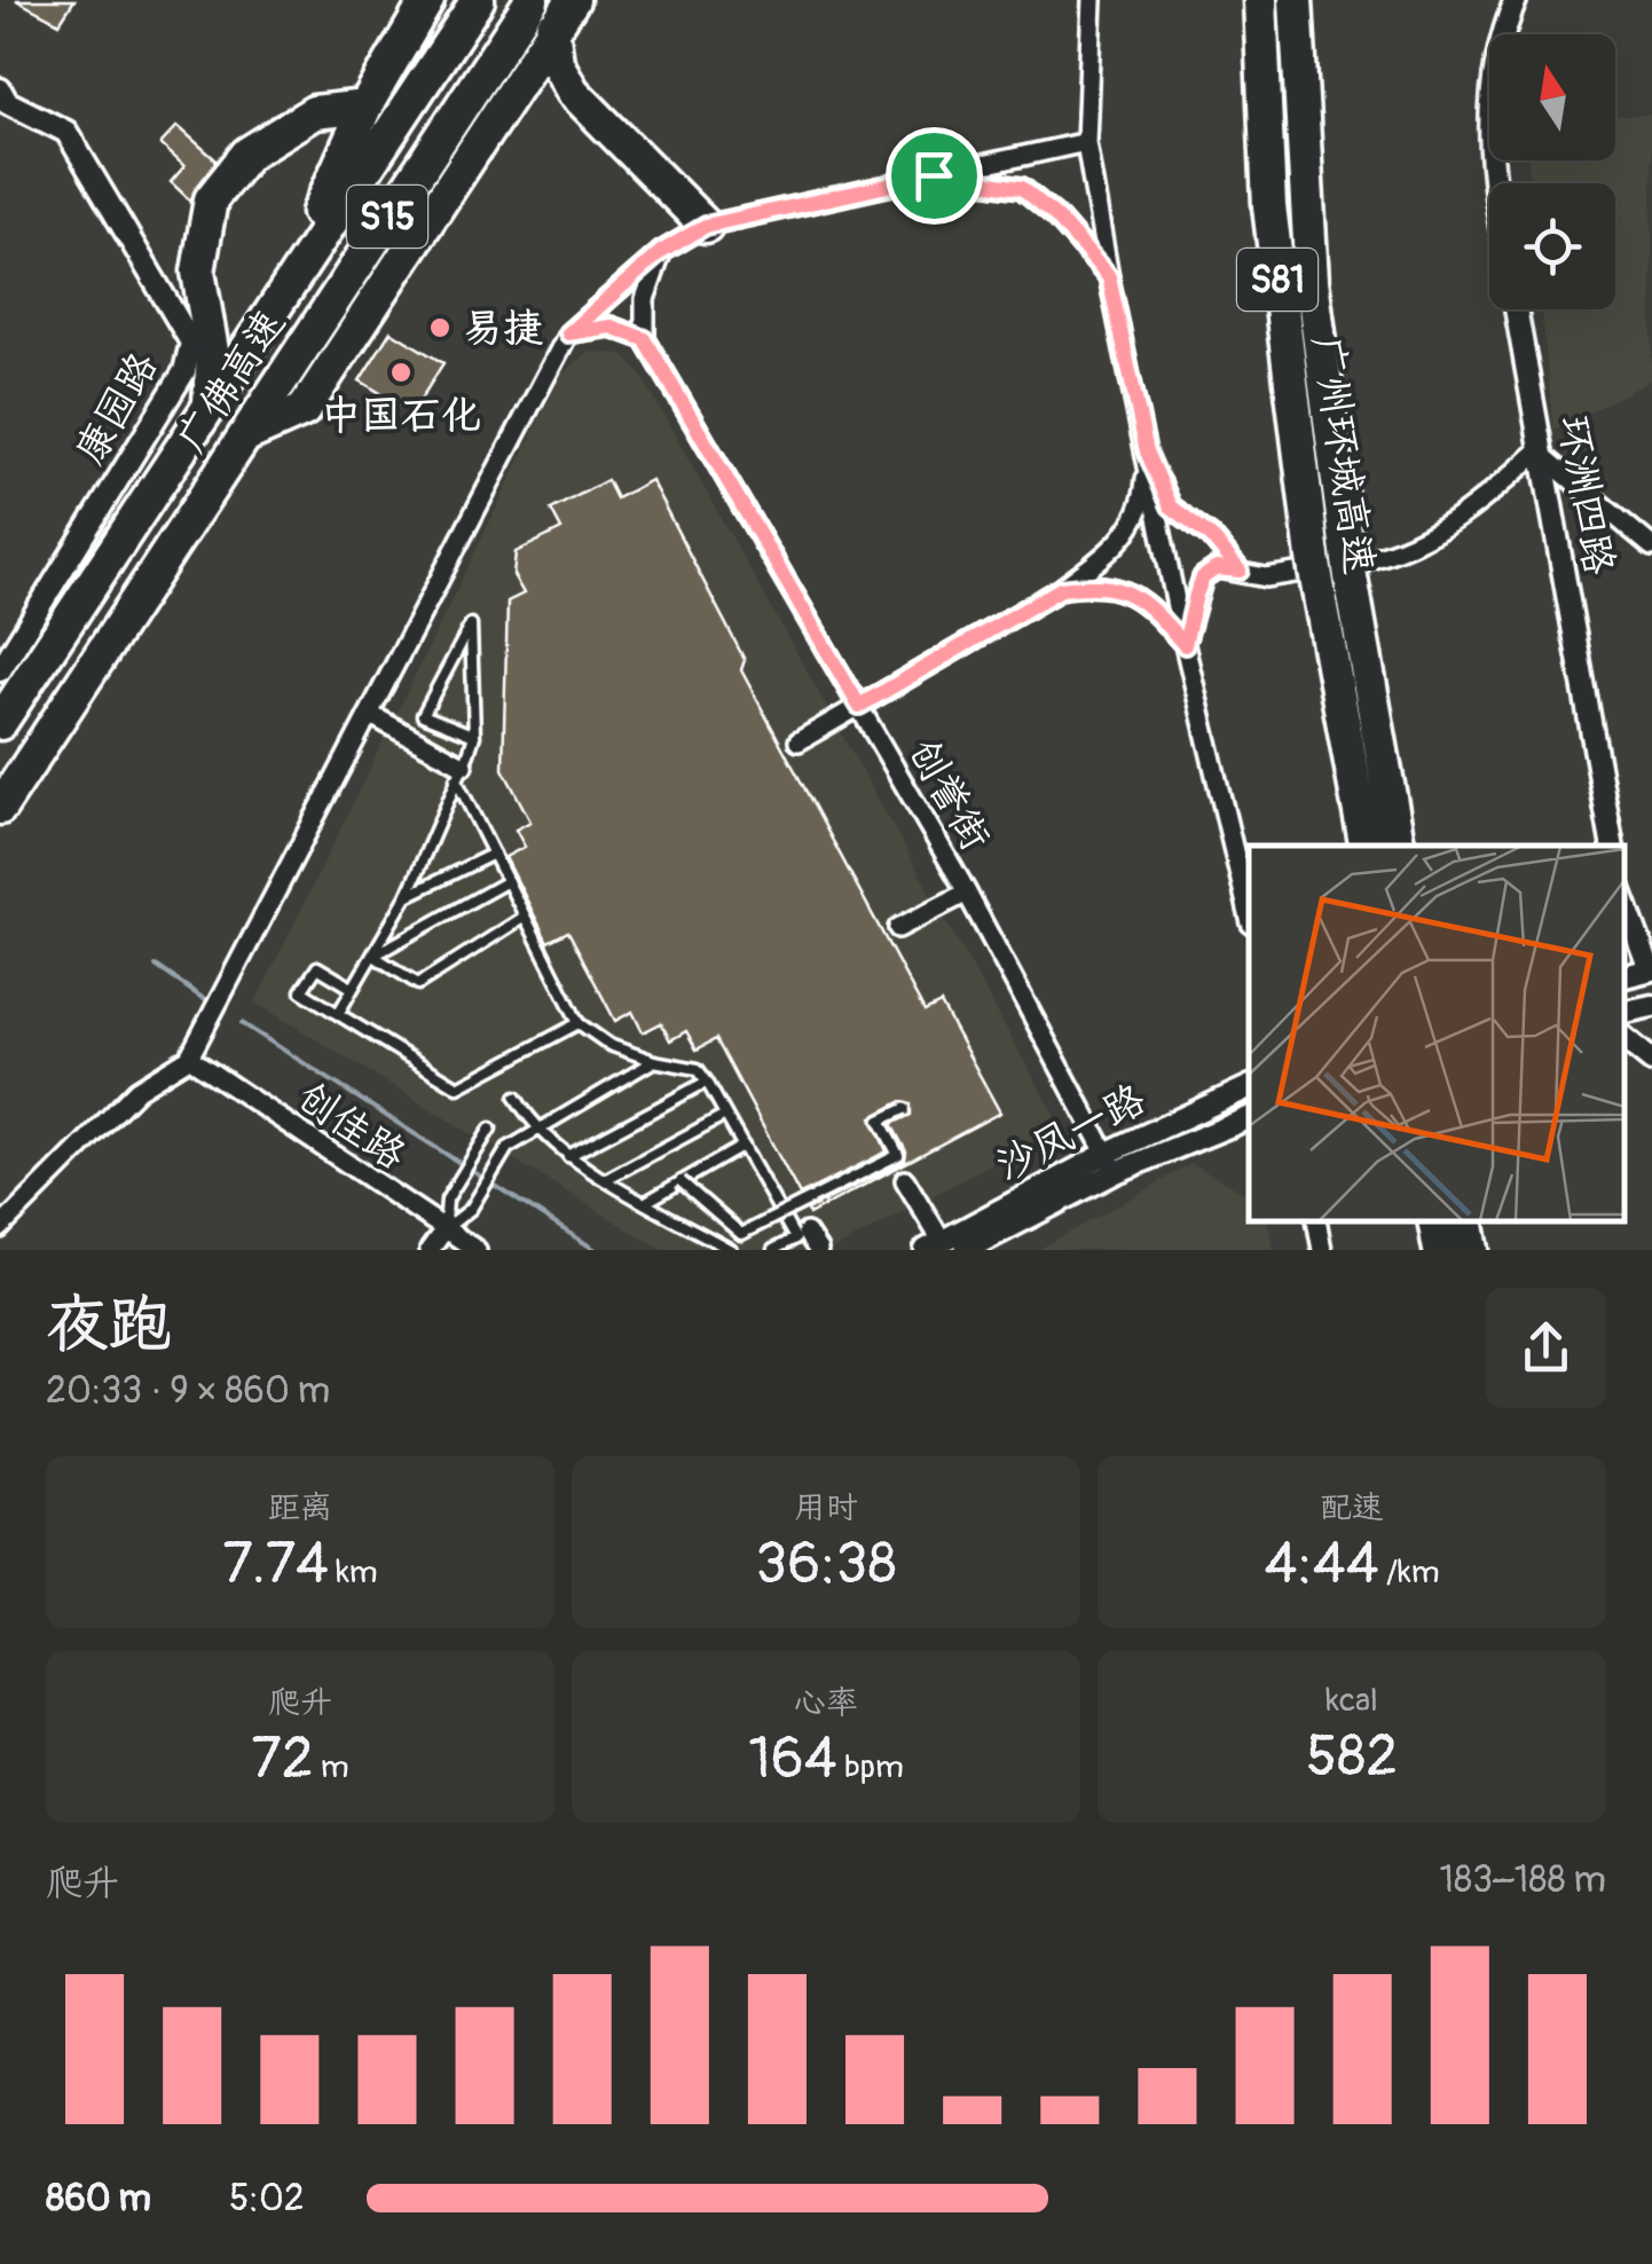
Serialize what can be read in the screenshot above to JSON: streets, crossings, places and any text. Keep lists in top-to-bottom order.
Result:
{
  "streets": {
    "highway": [
      "S15",
      "S81",
      "广佛高速",
      "广州环城高速"
    ],
    "street": [
      "康园路",
      "环洲四路",
      "创誉街",
      "创佳路",
      "沙凤一路"
    ]
  },
  "crossings": [
    ["创誉街", "沙凤一路"]
  ],
  "places": ["易捷", "中国石化"],
  "north": "top",
  "page": {
    "heading": ["夜跑", "20:33 · 9 × 860 m"],
    "stats": [
      ["距离", "7.74 km"],
      ["用时", "36:38"],
      ["配速", "4:44 /km"],
      ["爬升", "72 m"],
      ["心率", "164 bpm"],
      ["kcal", "582"]
    ],
    "chart": ["爬升", "183–188 m"],
    "list": [
      {
        "name": "860 m",
        "note": "5:02"
      }
    ]
  }
}
